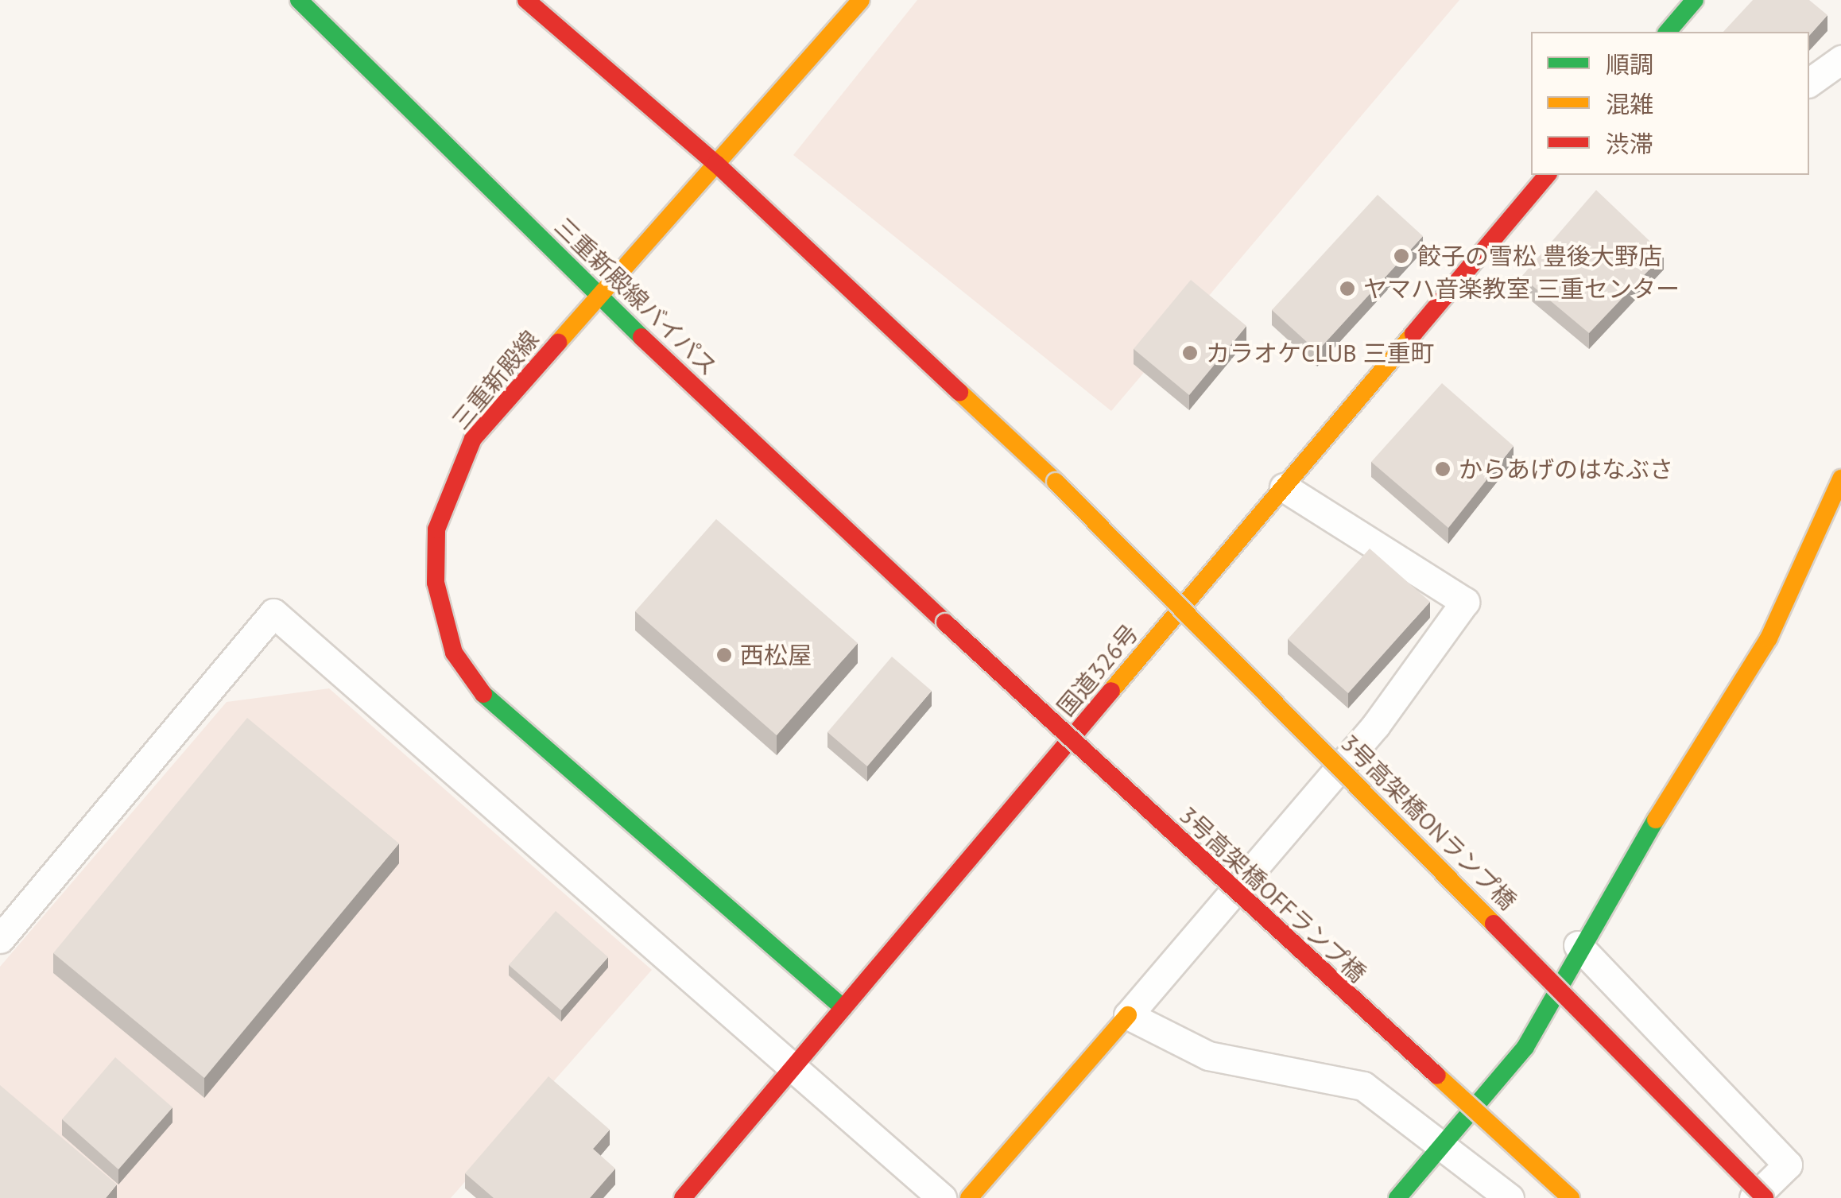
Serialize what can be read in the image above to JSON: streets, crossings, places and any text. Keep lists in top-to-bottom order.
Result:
{
  "streets": {
    "main road": [
      "三重新殿線バイパス",
      "三重新殿線",
      "国道326号",
      "3号高架橋ONランプ橋",
      "3号高架橋OFFランプ橋"
    ]
  },
  "crossings": [
    ["三重新殿線バイパス", "三重新殿線"],
    ["三重新殿線バイパス", "3号高架橋OFFランプ橋"],
    ["三重新殿線", "国道326号"],
    ["三重新殿線", "3号高架橋ONランプ橋"]
  ],
  "places": [
    "餃子の雪松 豊後大野店",
    "ヤマハ音楽教室 三重センター",
    "カラオケCLUB 三重町",
    "からあげのはなぶさ",
    "西松屋"
  ],
  "legend": ["順調", "混雑", "渋滞"]
}
